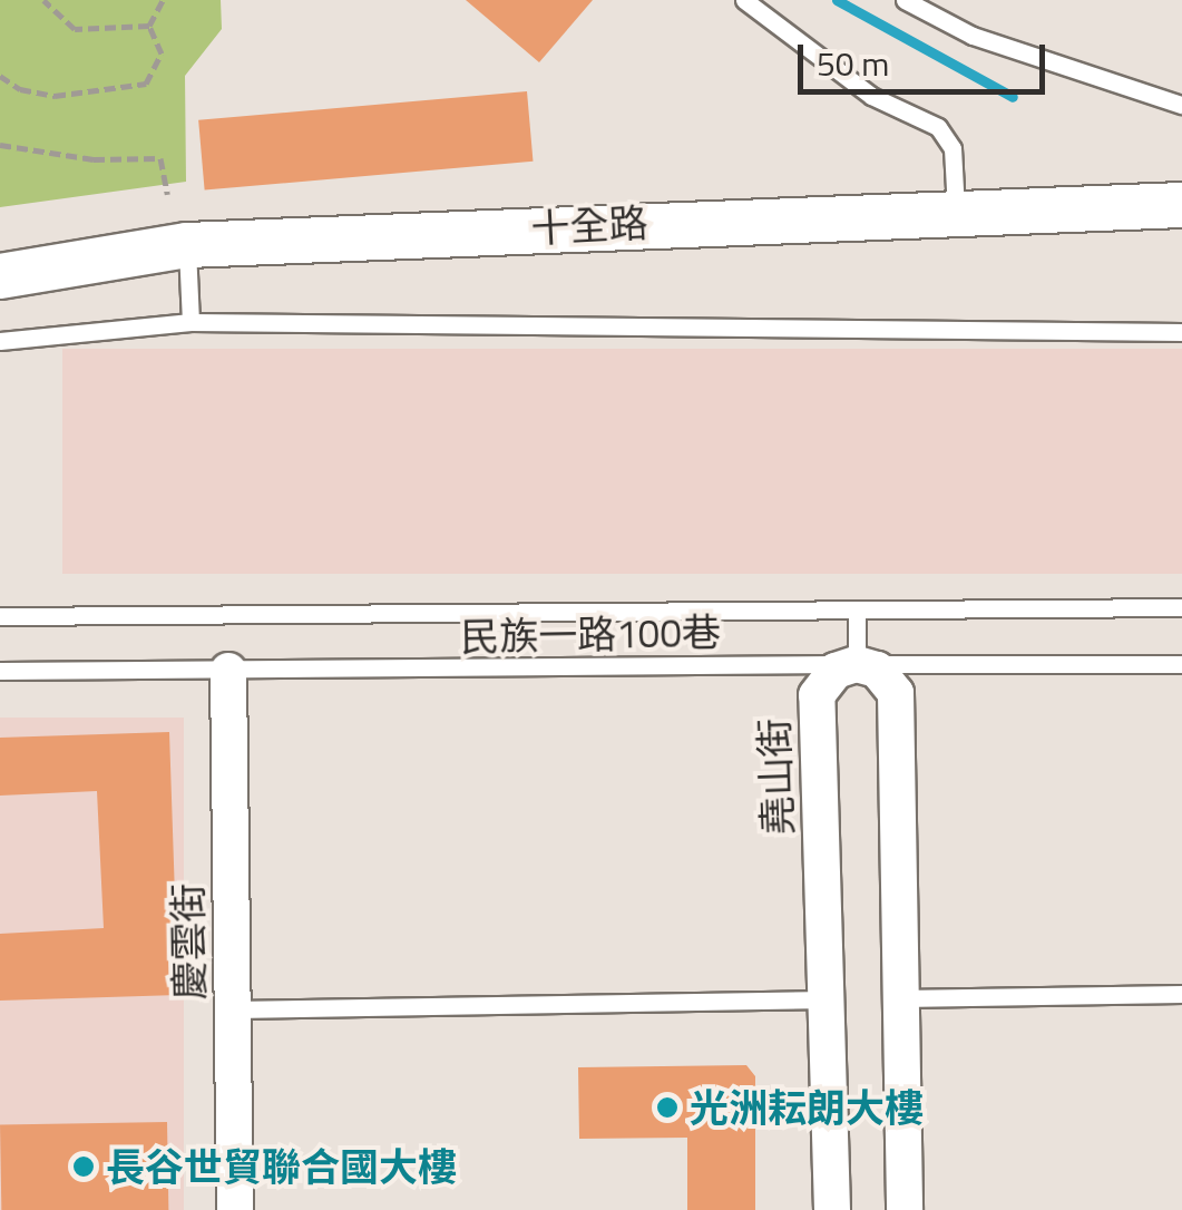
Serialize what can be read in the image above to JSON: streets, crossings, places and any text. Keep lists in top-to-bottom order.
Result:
{
  "streets": {
    "street": ["十全路", "堯山街", "慶雲街"],
    "lane": ["民族一路100巷"]
  },
  "crossings": [
    ["民族一路100巷", "堯山街"],
    ["民族一路100巷", "慶雲街"]
  ],
  "places": ["光洲耘朗大樓", "長谷世貿聯合國大樓"],
  "scale_bar": "50 m"
}
